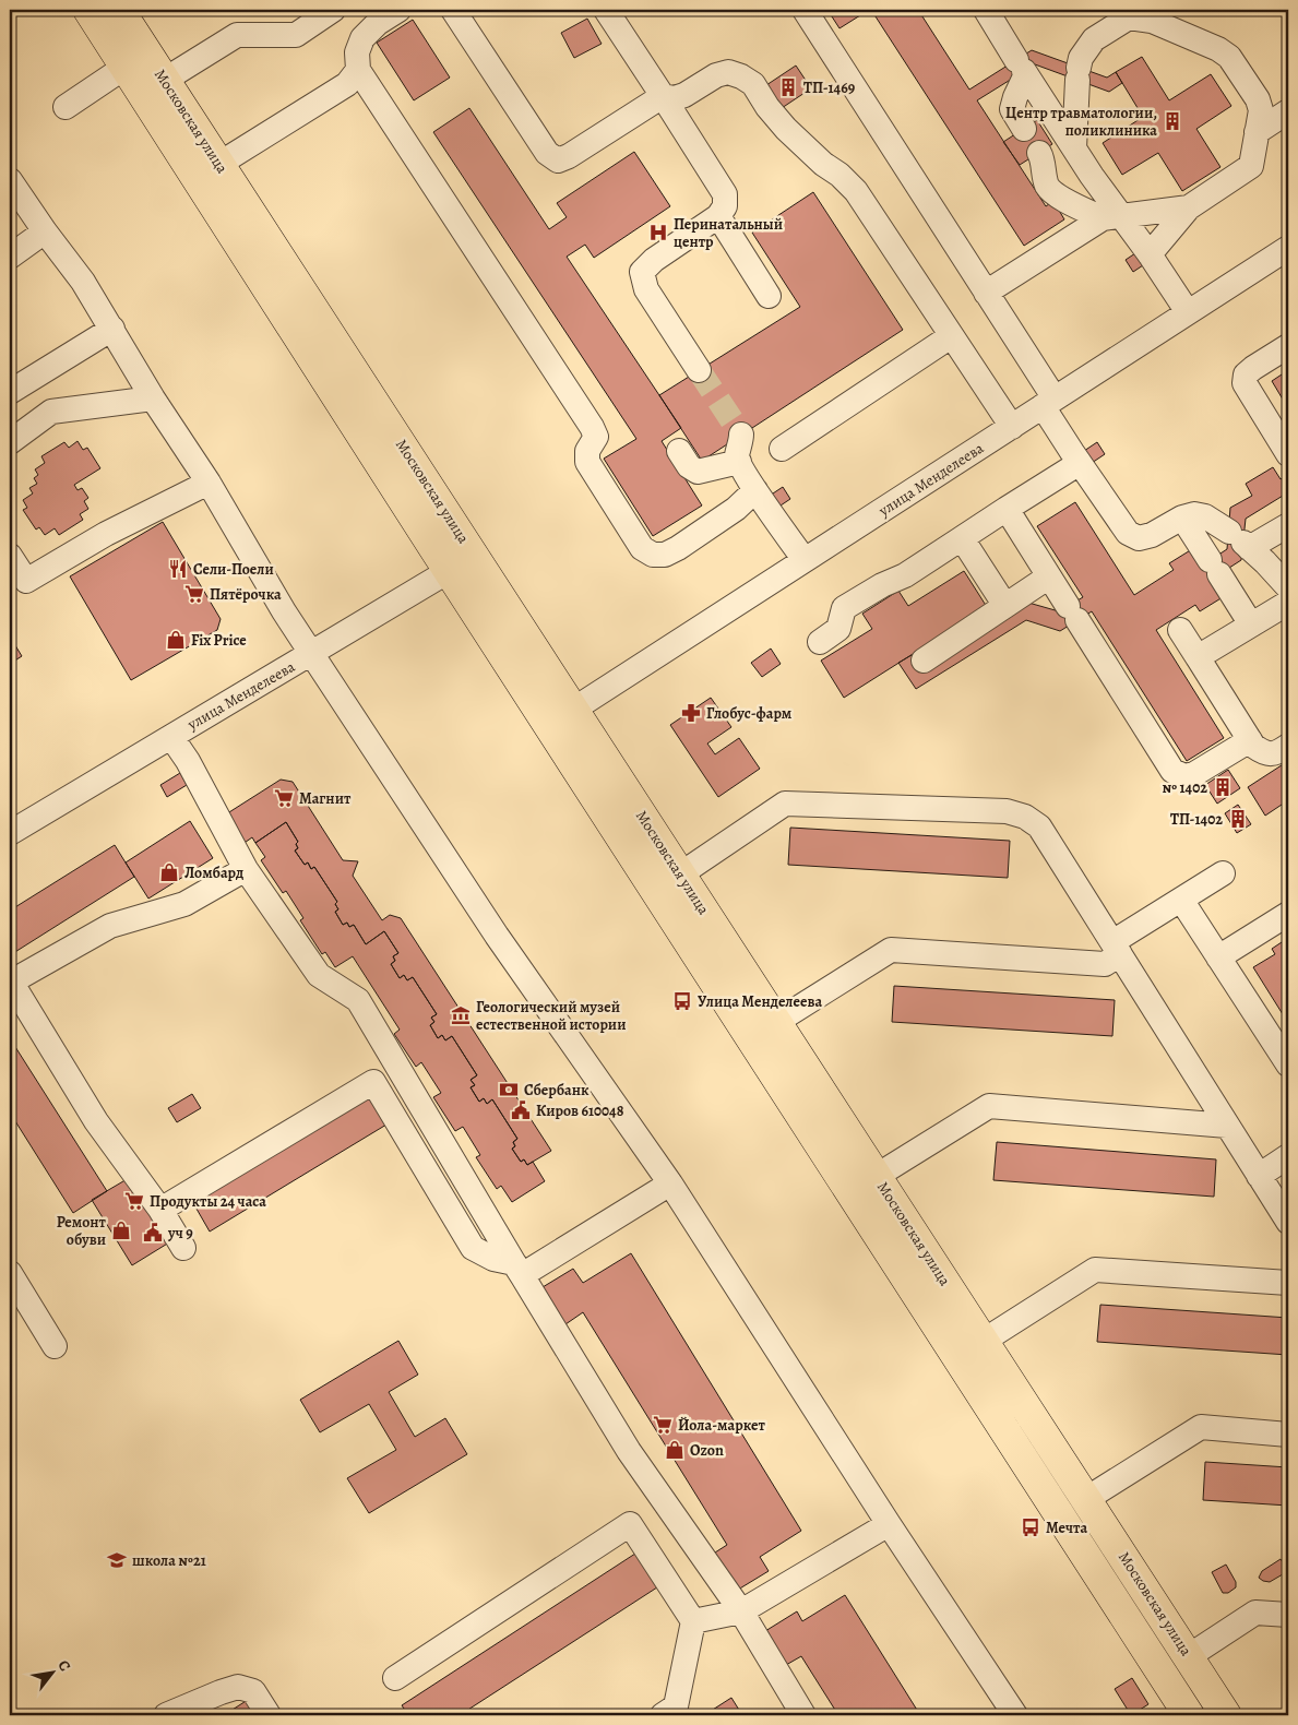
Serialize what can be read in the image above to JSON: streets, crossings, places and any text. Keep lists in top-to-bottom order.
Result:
{
  "streets": {
    "main road": ["Московская улица"],
    "street": ["улица Менделеева"]
  },
  "crossings": [
    ["Московская улица", "улица Менделеева"]
  ],
  "places": {
    "building": [
      "ТП-1469",
      "Центр травматологии, поликлиника",
      "№ 1402",
      "ТП-1402"
    ],
    "hospital": ["Перинатальный центр"],
    "restaurant": ["Сели-Поели"],
    "supermarket": [
      "Пятёрочка",
      "Магнит",
      "Продукты 24 часа",
      "Йола-маркет"
    ],
    "shop": [
      "Fix Price",
      "Ломбард",
      "Ремонт обуви",
      "Ozon"
    ],
    "pharmacy": ["Глобус-фарм"],
    "bus stop": ["Улица Менделеева", "Мечта"],
    "museum": ["Геологический музей естественной истории"],
    "bank": ["Сбербанк"],
    "public building": ["Киров 610048", "уч 9"],
    "school or university": ["школа №21"]
  },
  "north": "top right"
}
